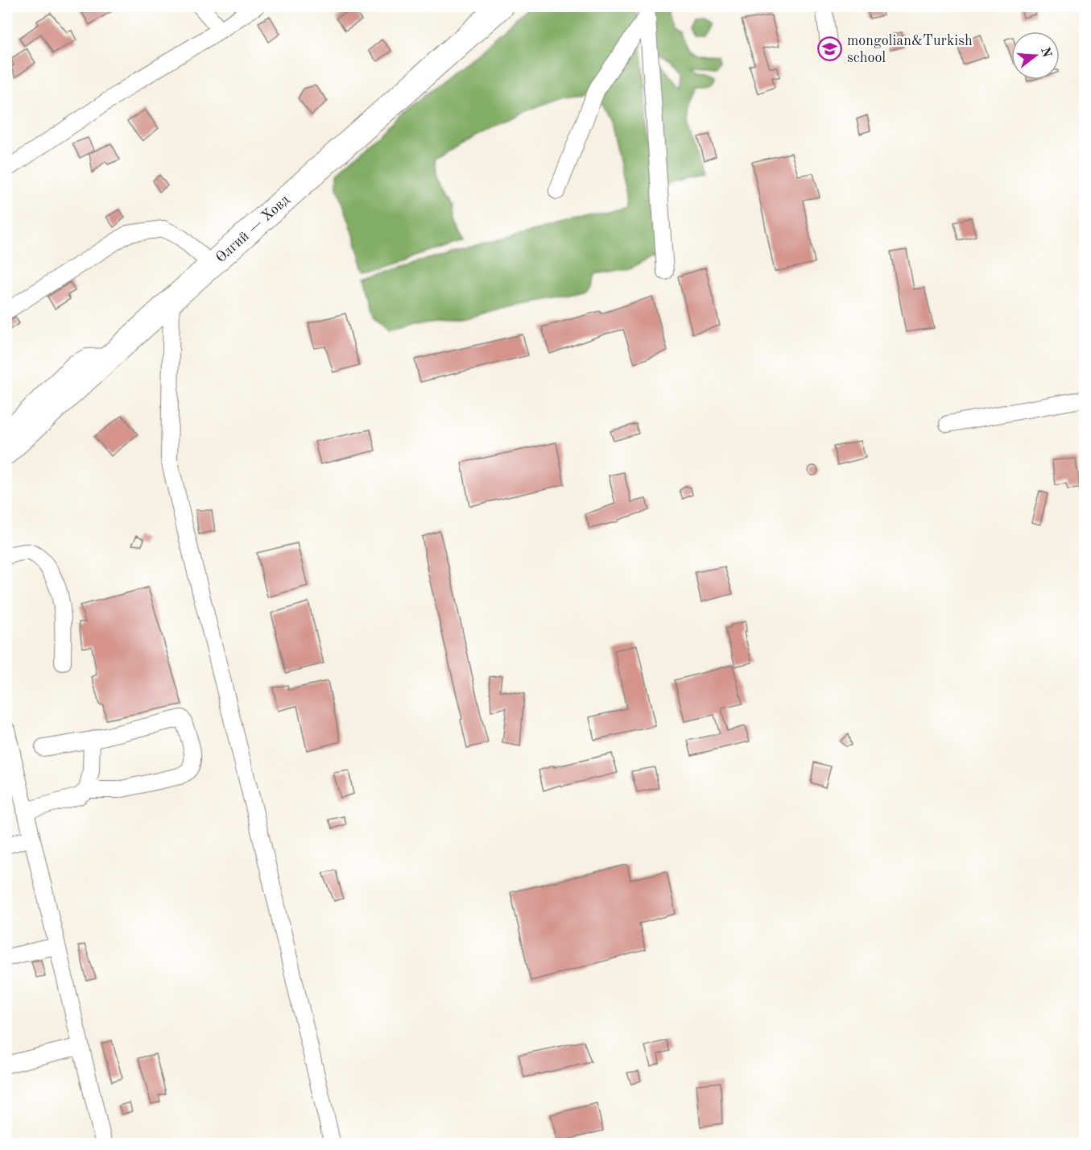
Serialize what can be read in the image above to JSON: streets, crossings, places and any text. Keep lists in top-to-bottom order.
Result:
{
  "streets": {
    "highway": ["Өлгий — Ховд"]
  },
  "places": {
    "school or university": ["mongolian&Turkish school"]
  },
  "north": "right"
}
